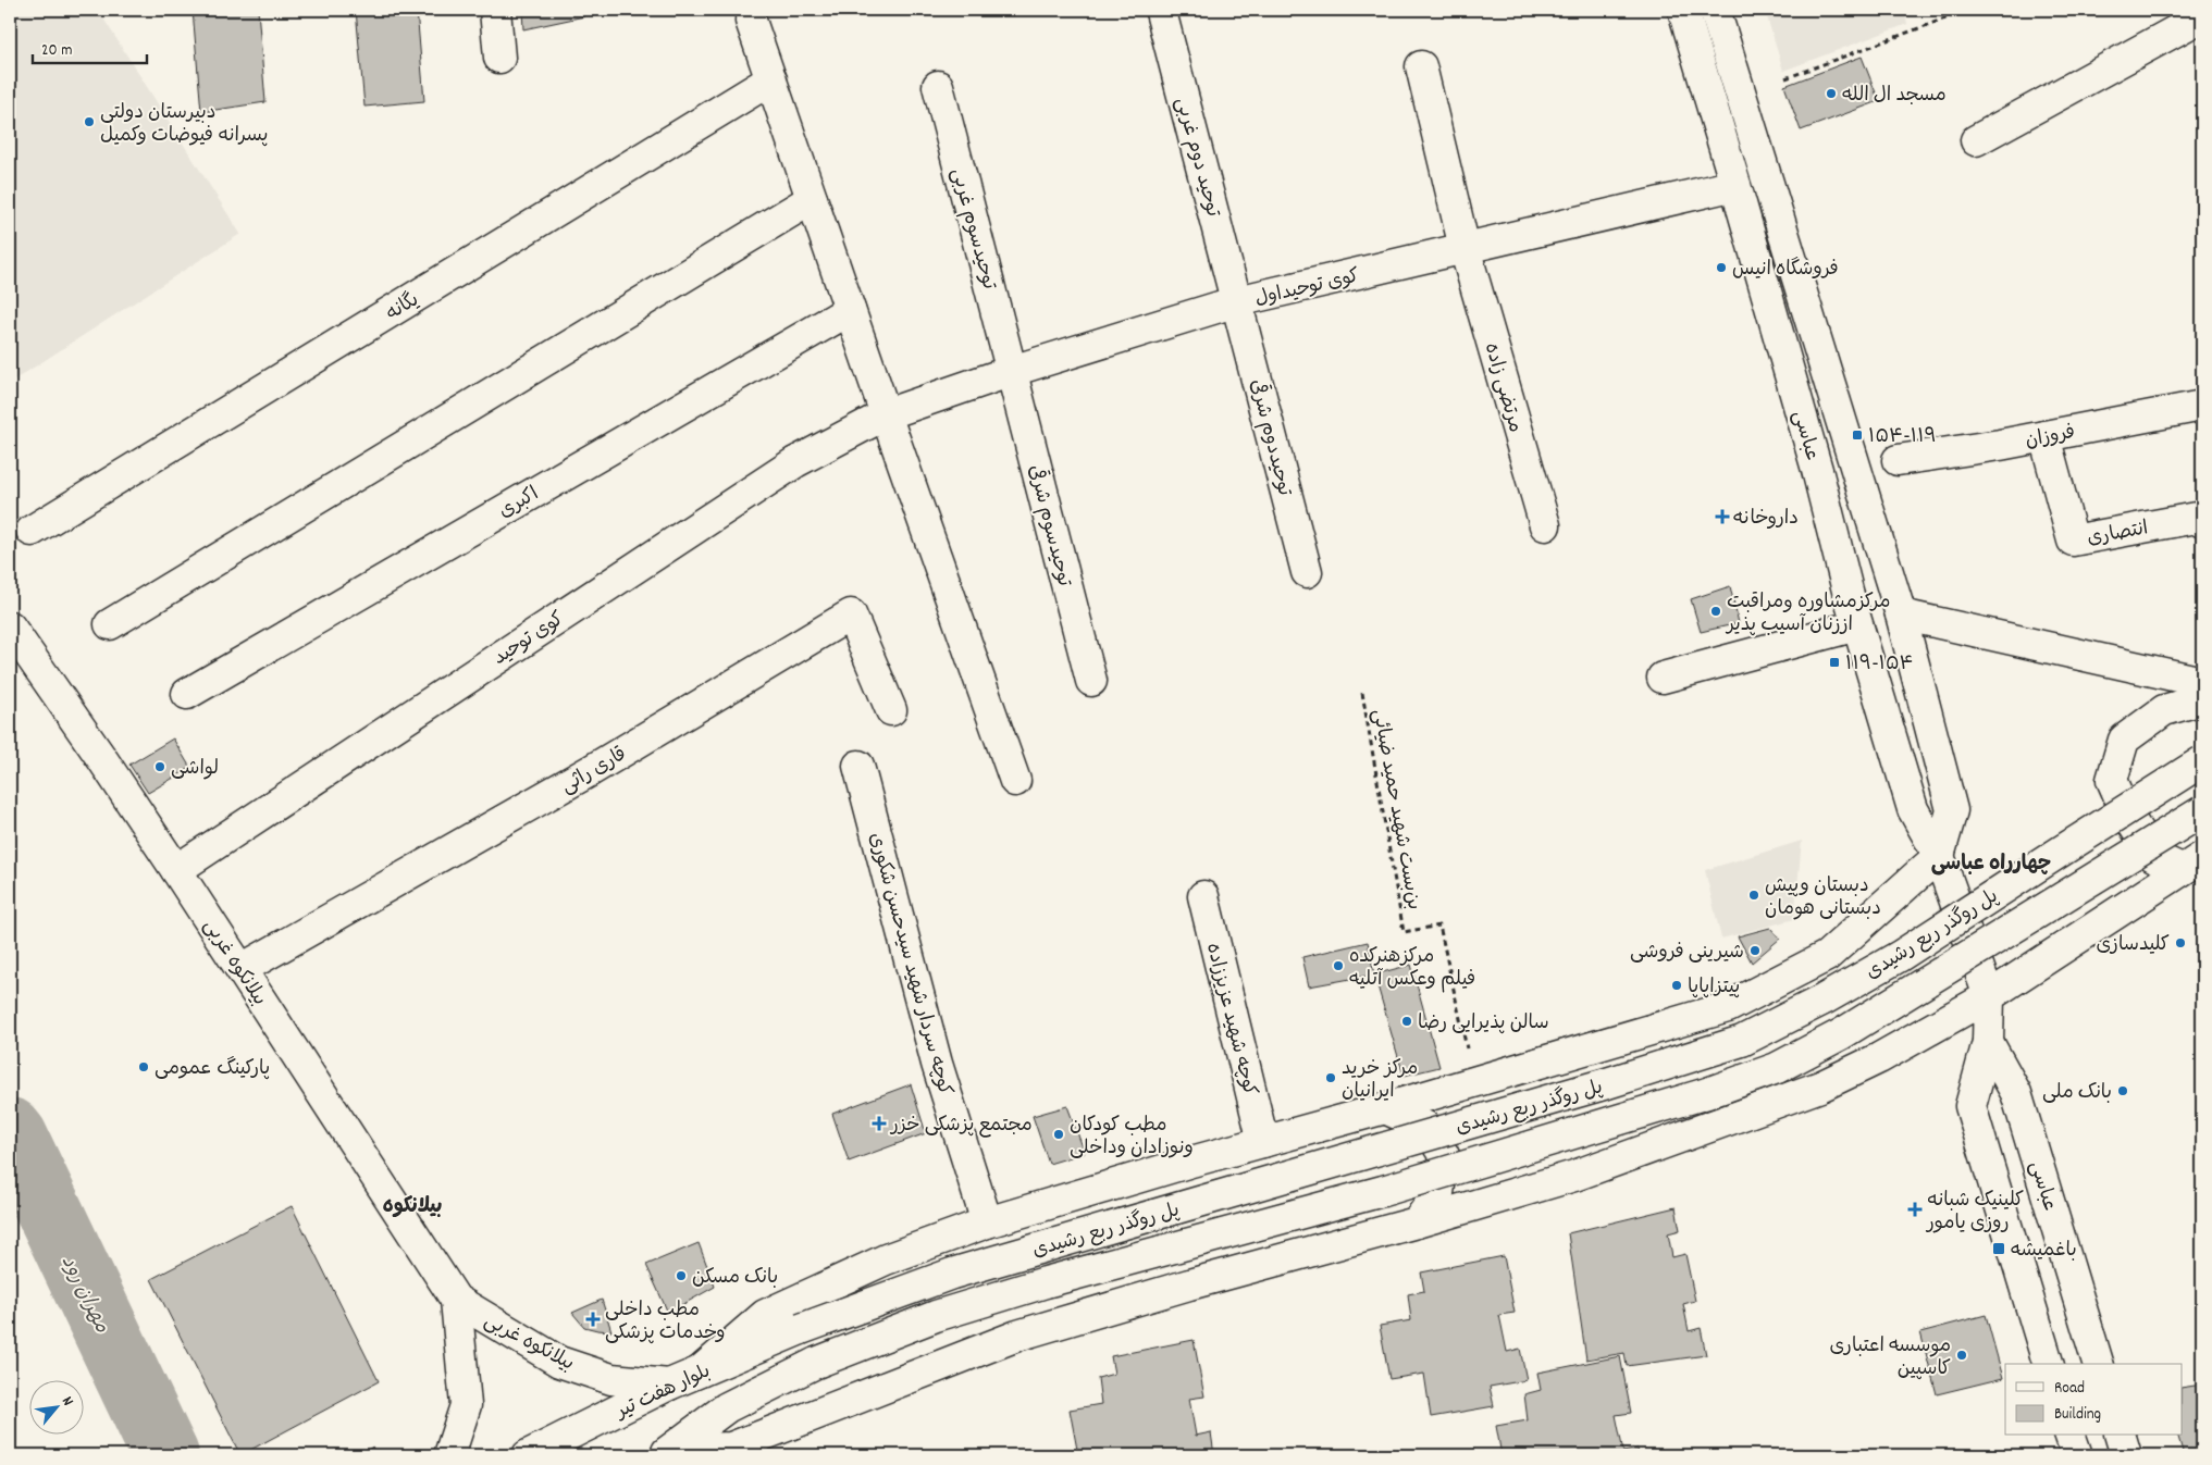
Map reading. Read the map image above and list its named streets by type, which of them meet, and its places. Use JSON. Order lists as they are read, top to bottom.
{
  "streets": {
    "main road": [
      "توحید دوم غربی",
      "توحیدسوم غربی",
      "کوی توحیداول",
      "یگانه",
      "مرتضی زاده",
      "عباسى",
      "فروزان",
      "توحیددوم شرقی",
      "اکبری",
      "توحیدسوم شرقی",
      "انتصاری",
      "کوی توحید",
      "قاری راثی",
      "پل روگذر ربع رشیدی",
      "بیلانکوه غربی",
      "کوچه سردار شهید سیدحسن شکوری",
      "کوچه شهید عزیززاده",
      "بلوار هفت تیر"
    ],
    "path": ["بن‌بست شهید حمید ضیائی"]
  },
  "crossings": [
    ["توحید دوم غربی", "کوی توحیداول"],
    ["توحید دوم غربی", "توحیددوم شرقی"],
    ["توحیدسوم غربی", "کوی توحیداول"],
    ["توحیدسوم غربی", "توحیدسوم شرقی"],
    ["کوی توحیداول", "مرتضی زاده"],
    ["کوی توحیداول", "عباسى"],
    ["کوی توحیداول", "توحیددوم شرقی"],
    ["کوی توحیداول", "توحیدسوم شرقی"],
    ["کوی توحیداول", "کوی توحید"],
    ["فروزان", "انتصاری"],
    ["کوی توحید", "بیلانکوه غربی"],
    ["قاری راثی", "بیلانکوه غربی"],
    ["پل روگذر ربع رشیدی", "بلوار هفت تیر"],
    ["بیلانکوه غربی", "بلوار هفت تیر"]
  ],
  "districts": ["چهارراه عباسی", "بیلانکوه"],
  "water": ["مهران رود"],
  "places": {
    "other": [
      "مسجد ال الله",
      "دبیرستان دولتی پسرانه فیوضات وکمیل",
      "فروشگاه انیس",
      "مرکزمشاوره ومراقبت اززنان آسیب پذیر",
      "لواشی",
      "دبستان وپیش دبستانی هومان",
      "کلیدسازی",
      "شیرینی فروشی",
      "مرکزهنرکده فیلم وعکس آتلیه",
      "پیتزاپاپا",
      "سالن پذیرایی رضا",
      "پارکینگ عمومی",
      "مرکز خرید ایرانیان",
      "بانک ملی",
      "مطب کودکان ونوزادان وداخلی",
      "بانک مسکن",
      "موسسه اعتباری کاسپین"
    ],
    "transit": ["۱۵۴-۱۱۹", "۱۱۹-۱۵۴", "باغمیشه"],
    "health": [
      "داروخانه",
      "مجتمع پزشکی خزر",
      "کلینیک شبانه روزی یامور",
      "مطب داخلی وخدمات پزشکی"
    ]
  },
  "legend": ["Road", "Building"],
  "scale_bar": "20 m",
  "north": "top right"
}
